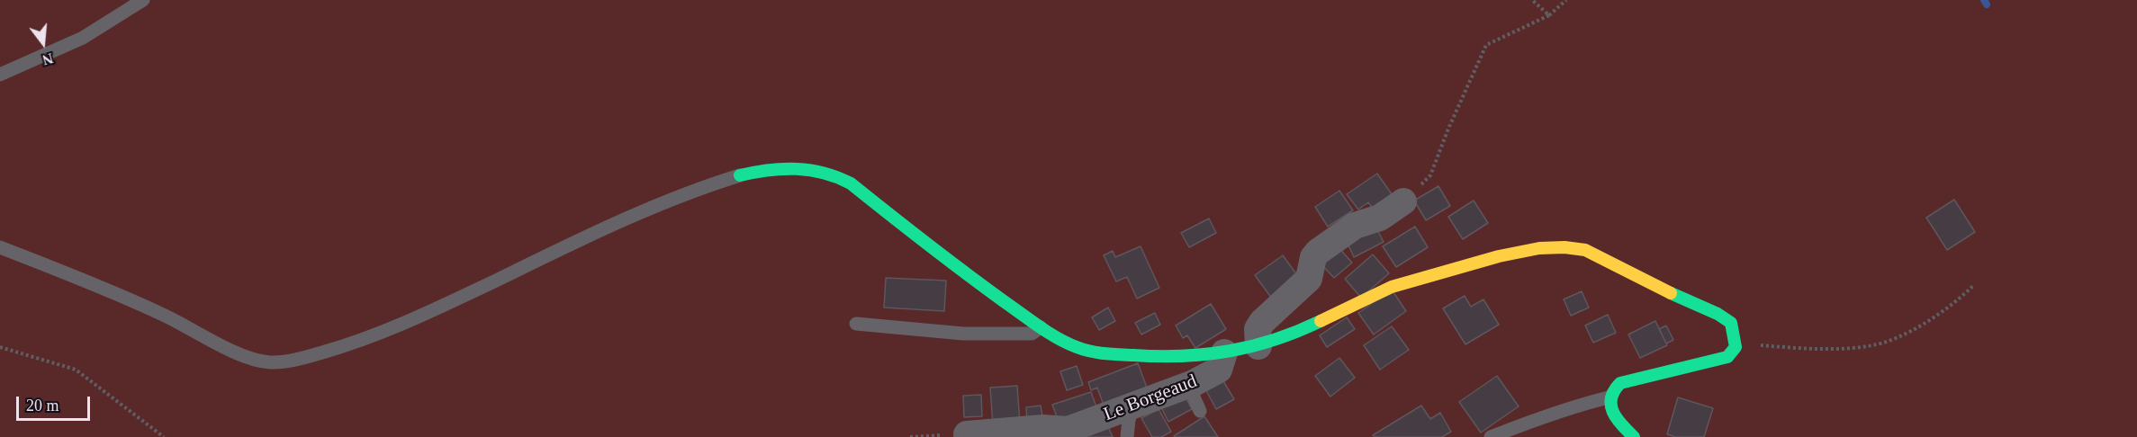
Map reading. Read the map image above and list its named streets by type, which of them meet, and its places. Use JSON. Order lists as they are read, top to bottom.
{
  "streets": {
    "street": ["Le Borgeaud"]
  },
  "scale_bar": "20 m",
  "north": "bottom"
}
